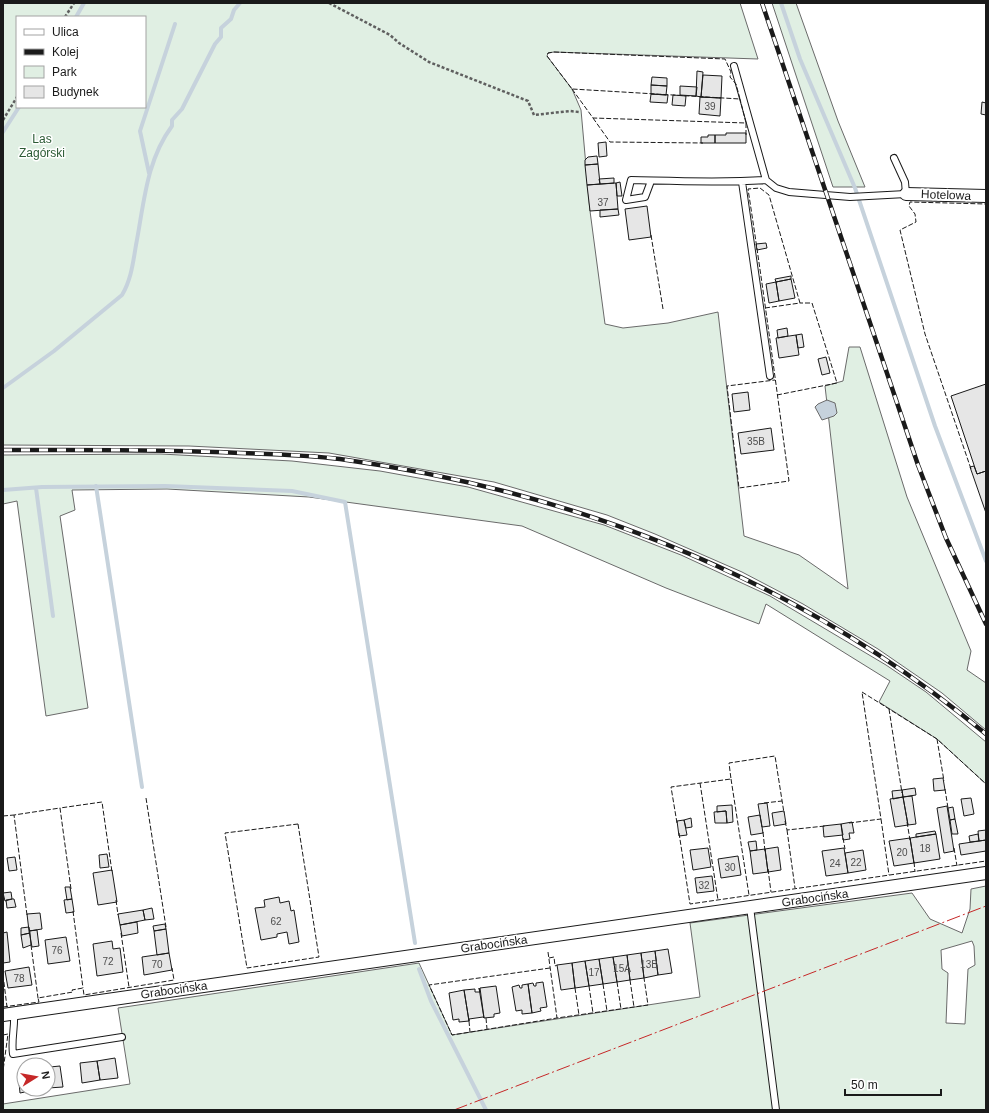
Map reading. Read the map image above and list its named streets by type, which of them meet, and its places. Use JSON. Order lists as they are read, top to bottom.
{
  "streets": {
    "street": ["Hotelowa", "Grabocińska"]
  },
  "parks": ["Las Zagórski"],
  "house_numbers": [
    "39",
    "37",
    "35B",
    "18",
    "20",
    "22",
    "24",
    "30",
    "32",
    "62",
    "76",
    "72",
    "70",
    "13B",
    "15A",
    "17",
    "78"
  ],
  "legend": [
    "Ulica",
    "Kolej",
    "Park",
    "Budynek"
  ],
  "scale_bar": "50 m",
  "north": "right"
}
